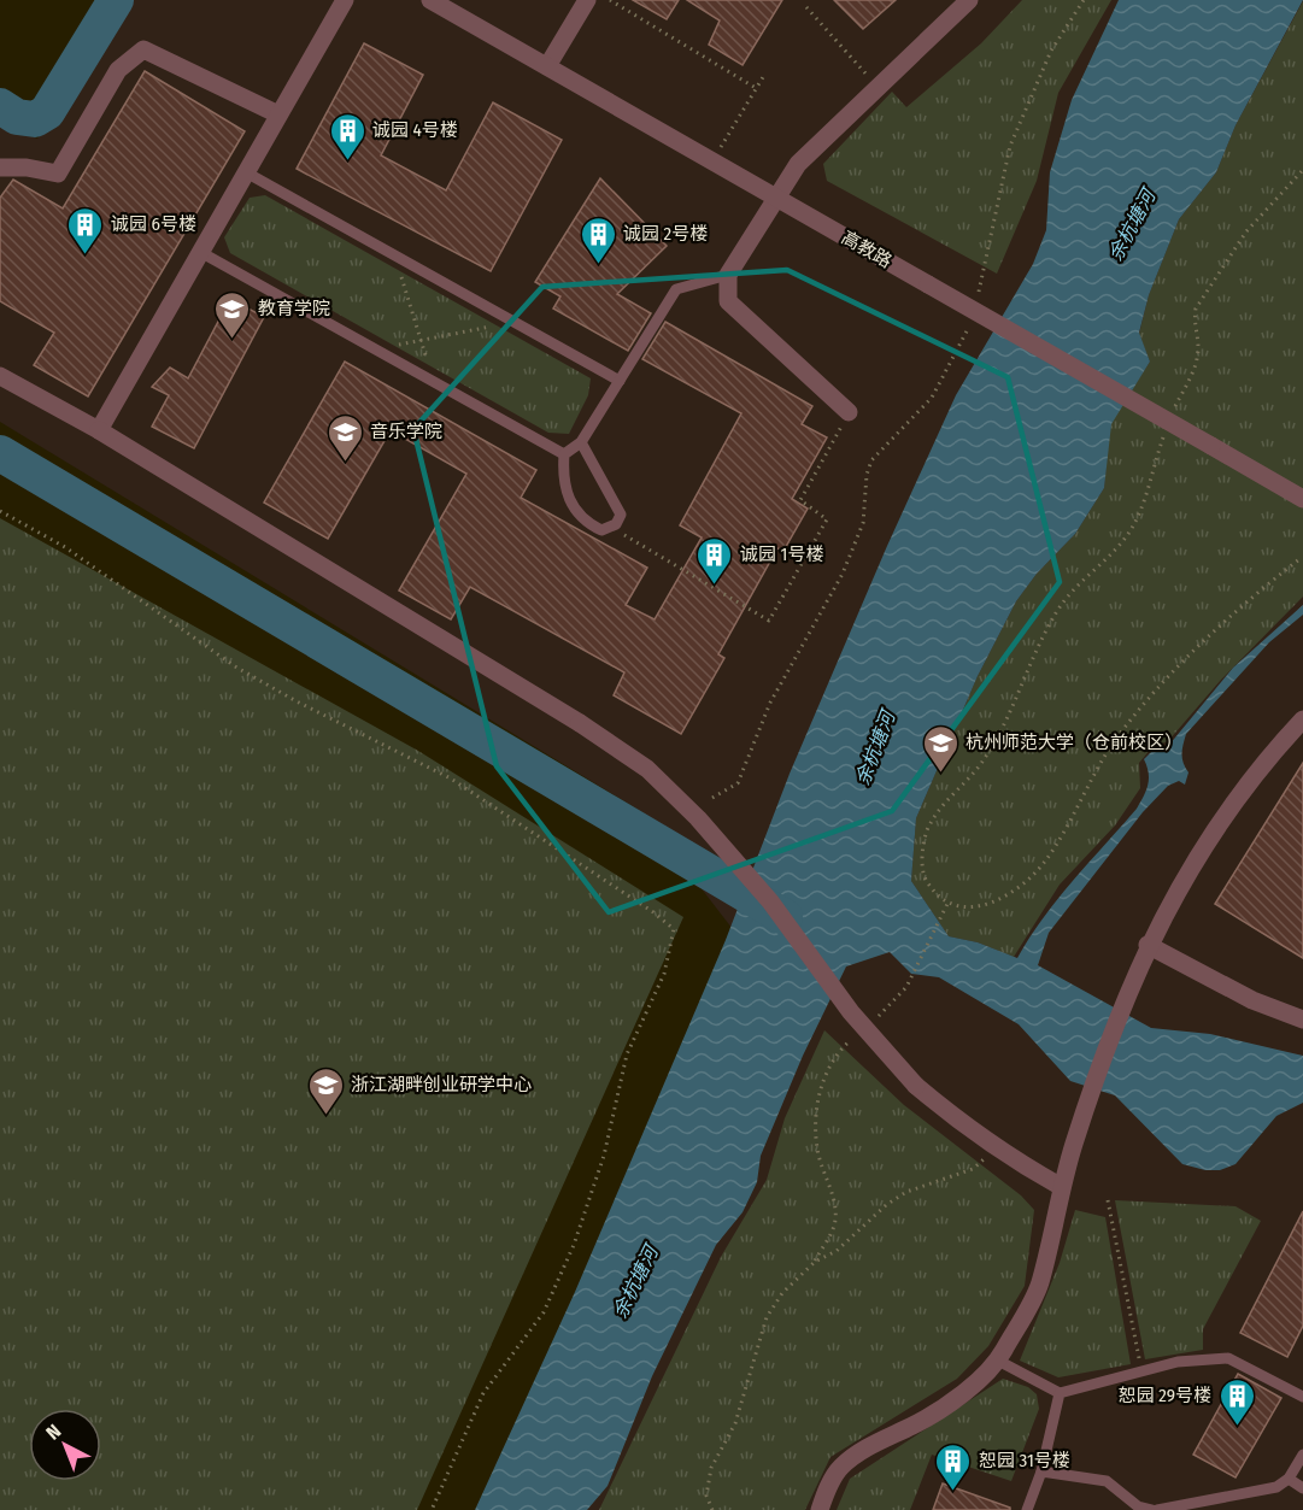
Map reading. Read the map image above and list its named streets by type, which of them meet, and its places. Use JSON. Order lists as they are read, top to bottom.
{
  "streets": {
    "street": ["高教路"]
  },
  "water": ["余杭塘河"],
  "places": {
    "building": [
      "诚园 4号楼",
      "诚园 6号楼",
      "诚园 2号楼",
      "诚园 1号楼",
      "恕园 29号楼",
      "恕园 31号楼"
    ],
    "school or university": [
      "教育学院",
      "音乐学院",
      "杭州师范大学（仓前校区）",
      "浙江湖畔创业研学中心"
    ]
  },
  "north": "top left"
}
